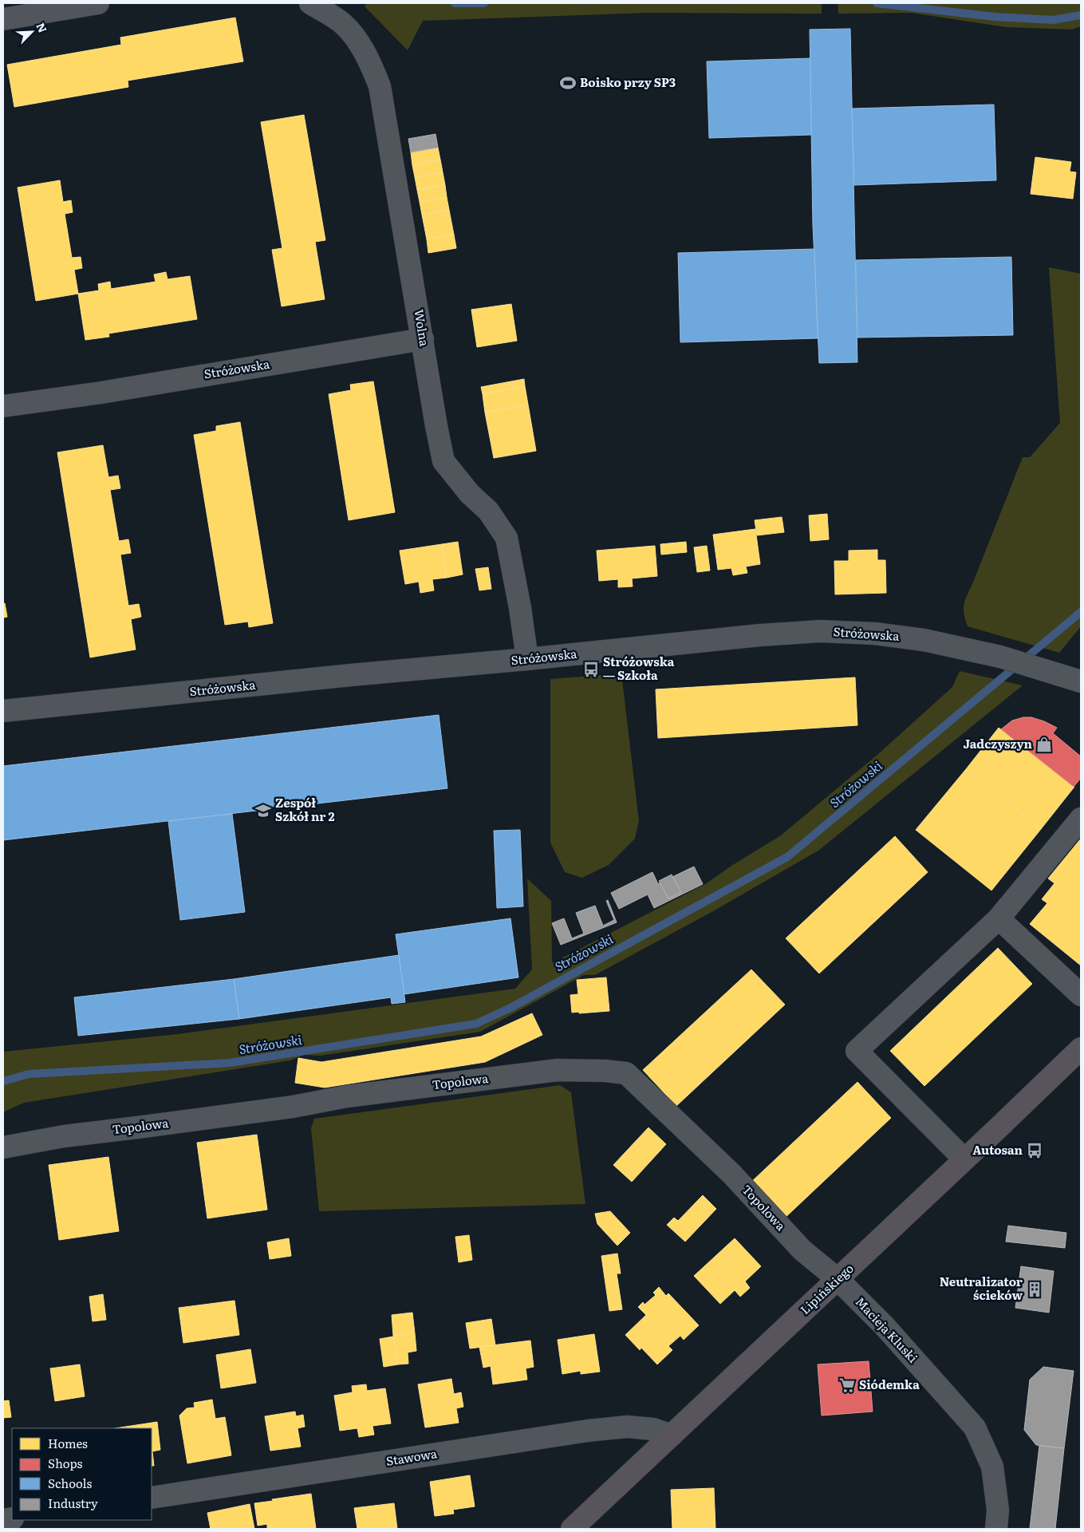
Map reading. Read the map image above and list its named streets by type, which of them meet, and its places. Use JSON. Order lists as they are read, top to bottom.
{
  "streets": {
    "main road": ["Lipińskiego"],
    "street": [
      "Wolna",
      "Stróżowska",
      "Topolowa",
      "Macieja Kluski",
      "Stawowa"
    ]
  },
  "crossings": [
    ["Wolna", "Stróżowska"],
    ["Topolowa", "Lipińskiego"],
    ["Topolowa", "Macieja Kluski"],
    ["Lipińskiego", "Macieja Kluski"],
    ["Lipińskiego", "Stawowa"]
  ],
  "water": ["Stróżowski"],
  "places": {
    "sports": ["Boisko przy SP3"],
    "bus stop": ["Stróżowska — Szkoła", "Autosan"],
    "shop": ["Jadczyszyn"],
    "school or university": ["Zespół Szkół nr 2"],
    "building": ["Neutralizator ścieków"],
    "supermarket": ["Siódemka"]
  },
  "legend": [
    "Homes",
    "Shops",
    "Schools",
    "Industry"
  ],
  "north": "top right"
}
